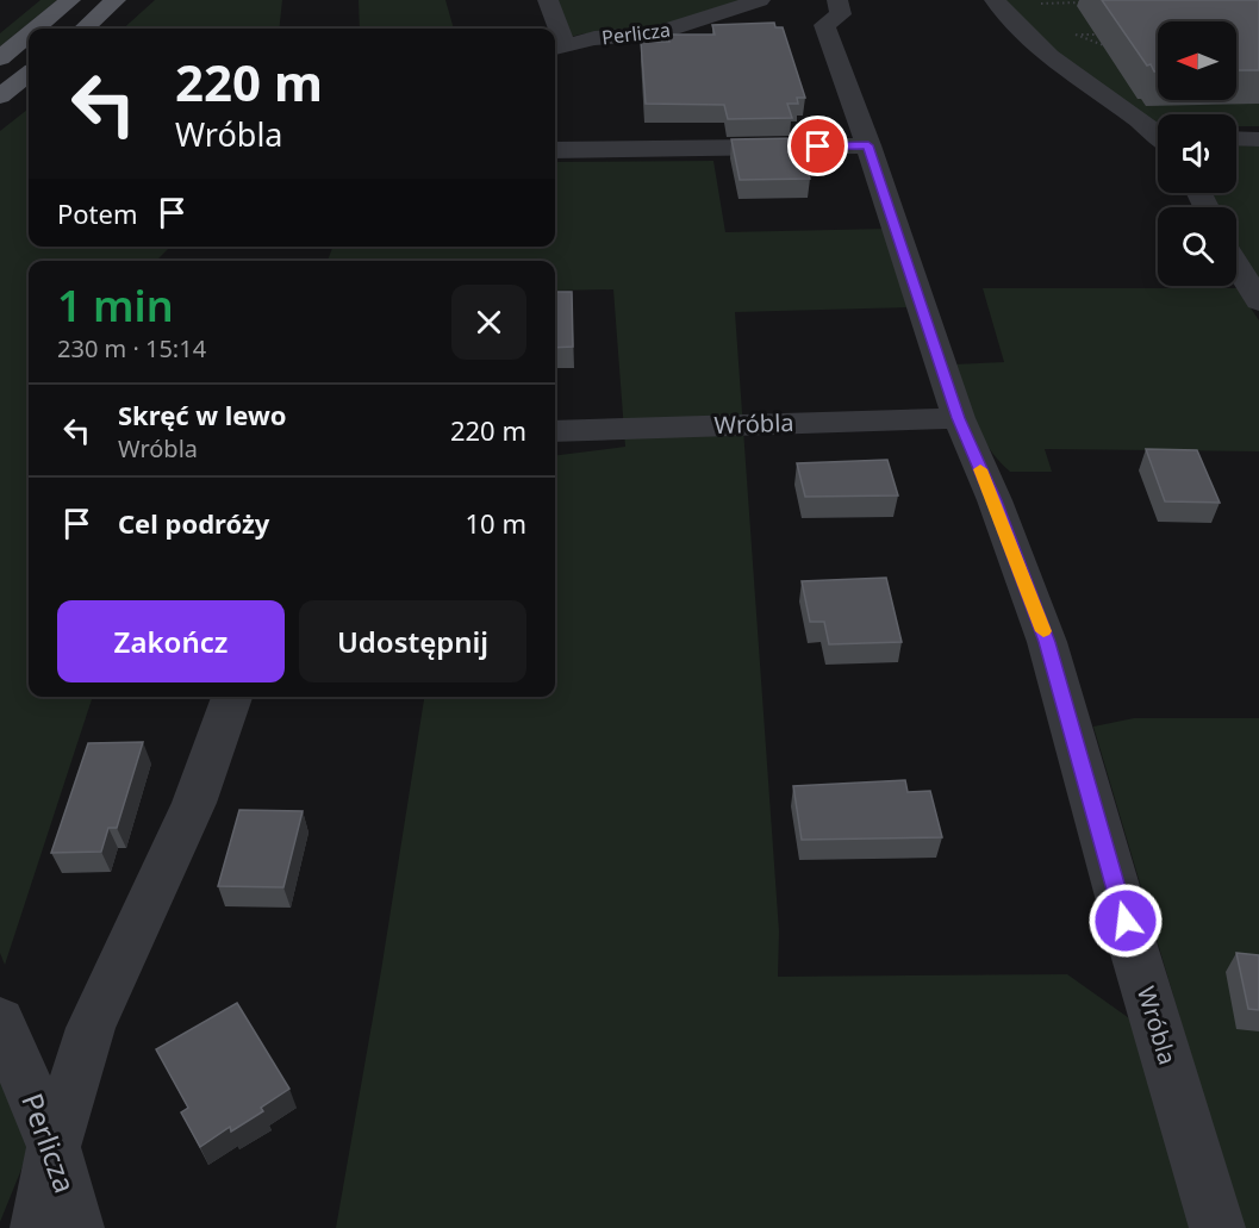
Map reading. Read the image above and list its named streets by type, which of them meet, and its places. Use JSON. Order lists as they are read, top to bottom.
{
  "streets": {
    "street": ["Perlicza", "Wróbla"]
  },
  "north": "left",
  "page": {
    "turn": ["220 m", "Wróbla"],
    "then": "Potem",
    "heading": ["1 min", "230 m · 15:14"],
    "list": [
      {
        "name": "Skręć w lewo",
        "note": "Wróbla",
        "value": "220 m"
      },
      {
        "name": "Cel podróży",
        "value": "10 m"
      }
    ],
    "buttons": ["Zakończ", "Udostępnij"]
  }
}
